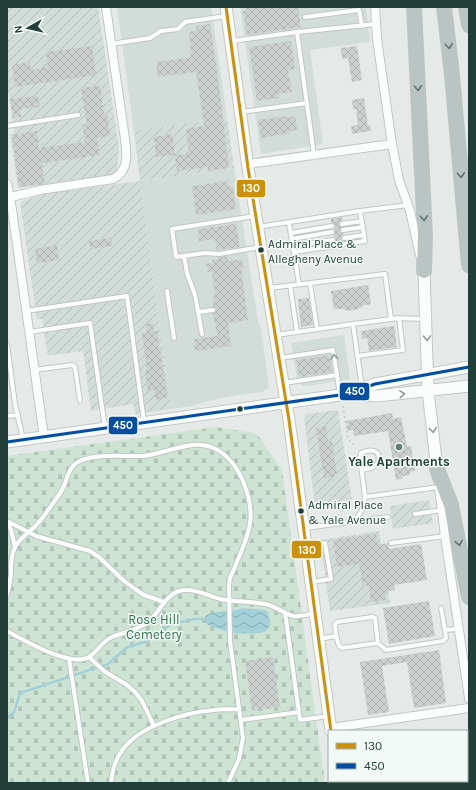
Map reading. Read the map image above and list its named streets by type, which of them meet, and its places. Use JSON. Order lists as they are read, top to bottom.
{
  "parks": ["Rose Hill Cemetery"],
  "places": ["Admiral Place & Allegheny Avenue", "Yale Apartments", "Admiral Place & Yale Avenue"],
  "lines": ["transit line 130", "transit line 450"],
  "legend": ["130", "450"],
  "north": "left"
}
